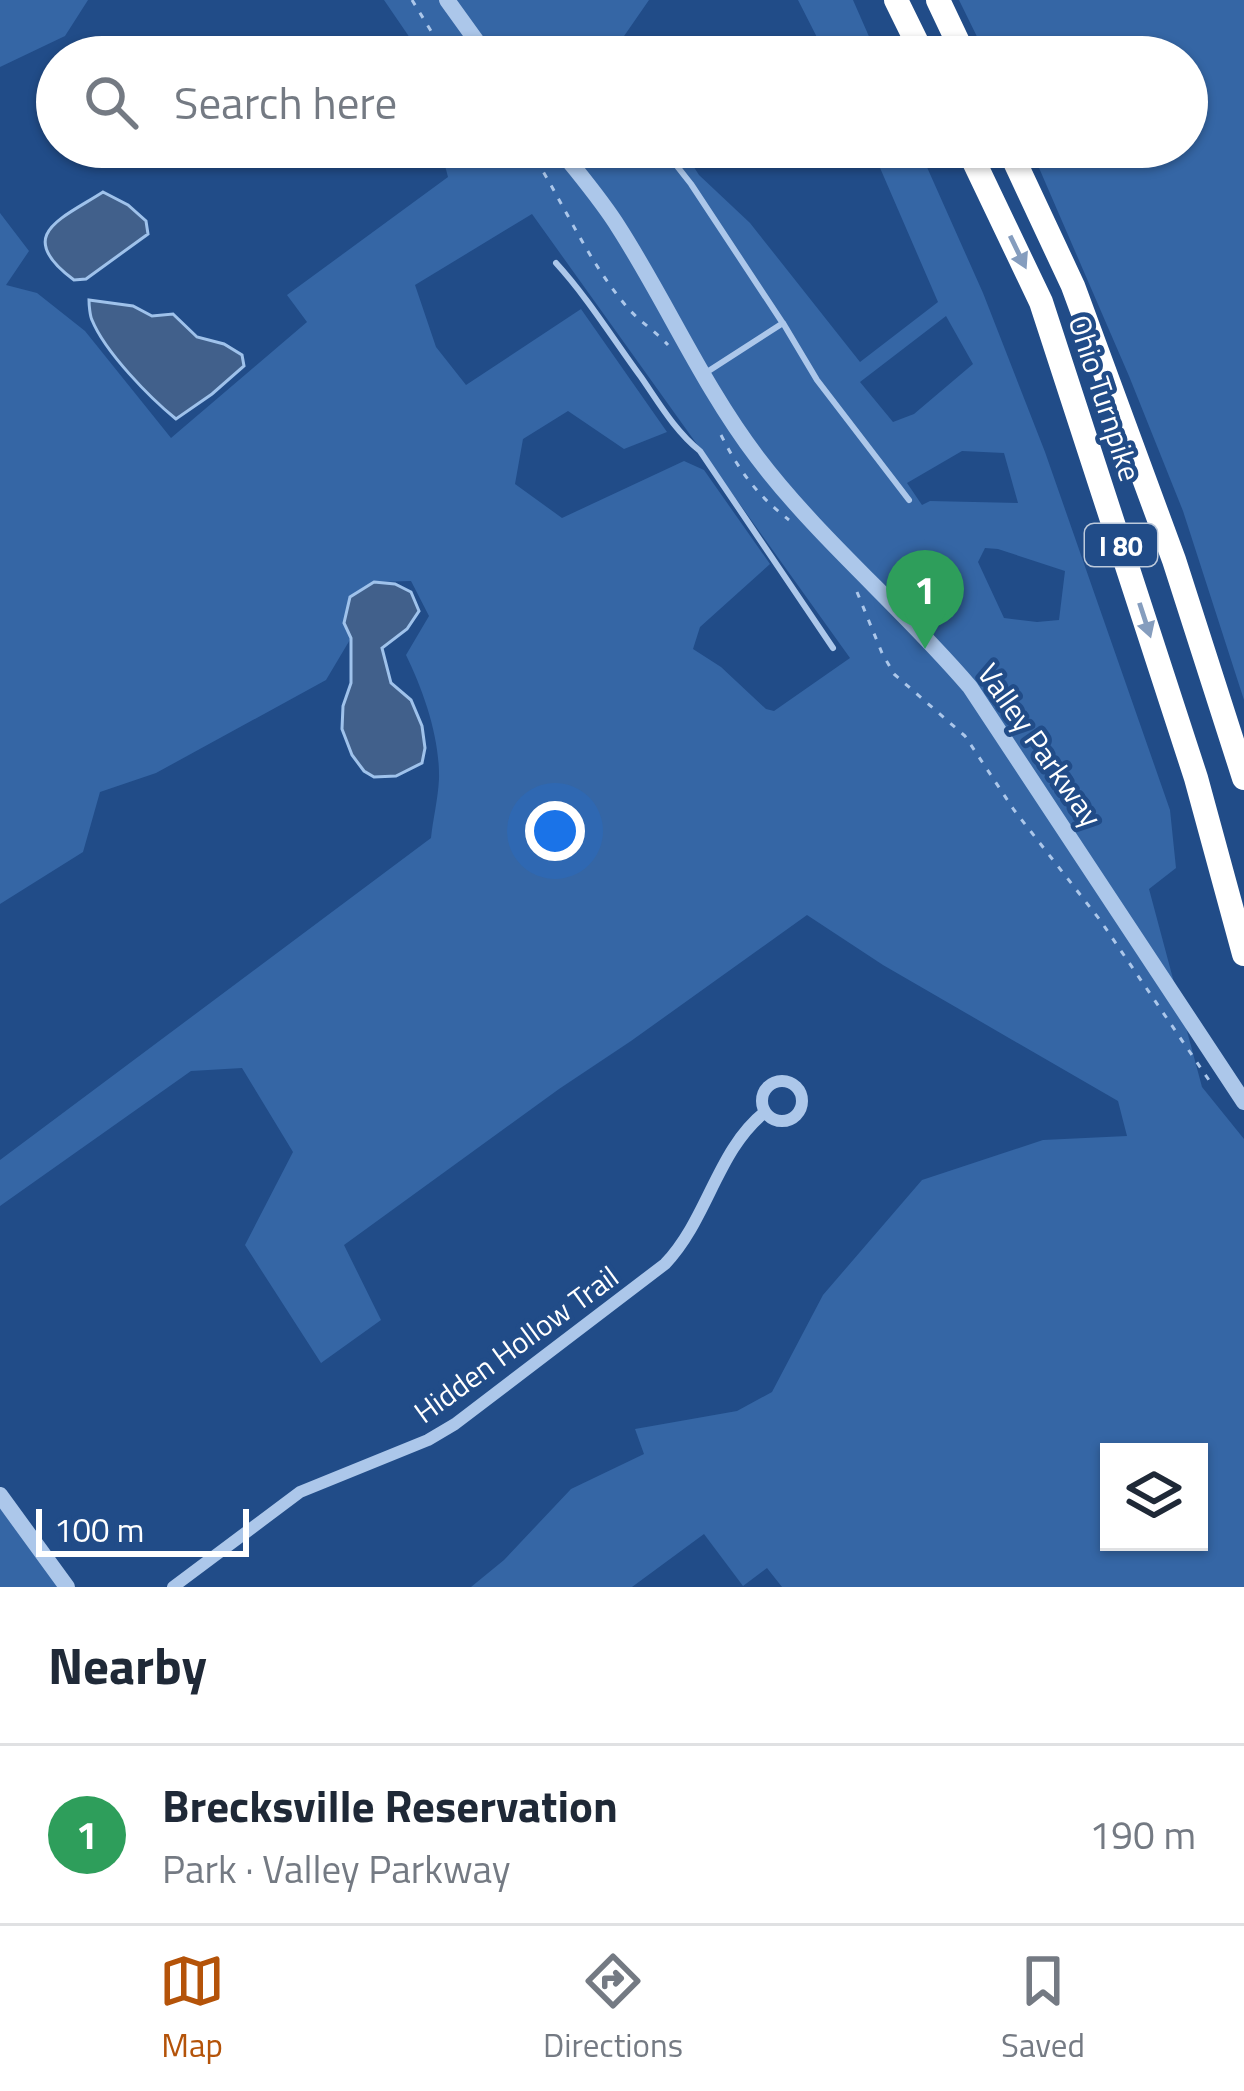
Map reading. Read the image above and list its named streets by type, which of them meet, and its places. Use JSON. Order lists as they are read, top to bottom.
{
  "streets": {
    "highway": ["Ohio Turnpike", "I 80"],
    "street": ["Valley Parkway", "Hidden Hollow Trail"]
  },
  "scale_bar": "100 m",
  "page": {
    "search": "Search here",
    "pins": "1",
    "scale": "100 m",
    "heading": "Nearby",
    "list": [
      {
        "mark": "1",
        "name": "Brecksville Reservation",
        "note": "Park · Valley Parkway",
        "value": "190 m"
      }
    ],
    "nav": ["Map", "Directions", "Saved"]
  }
}
